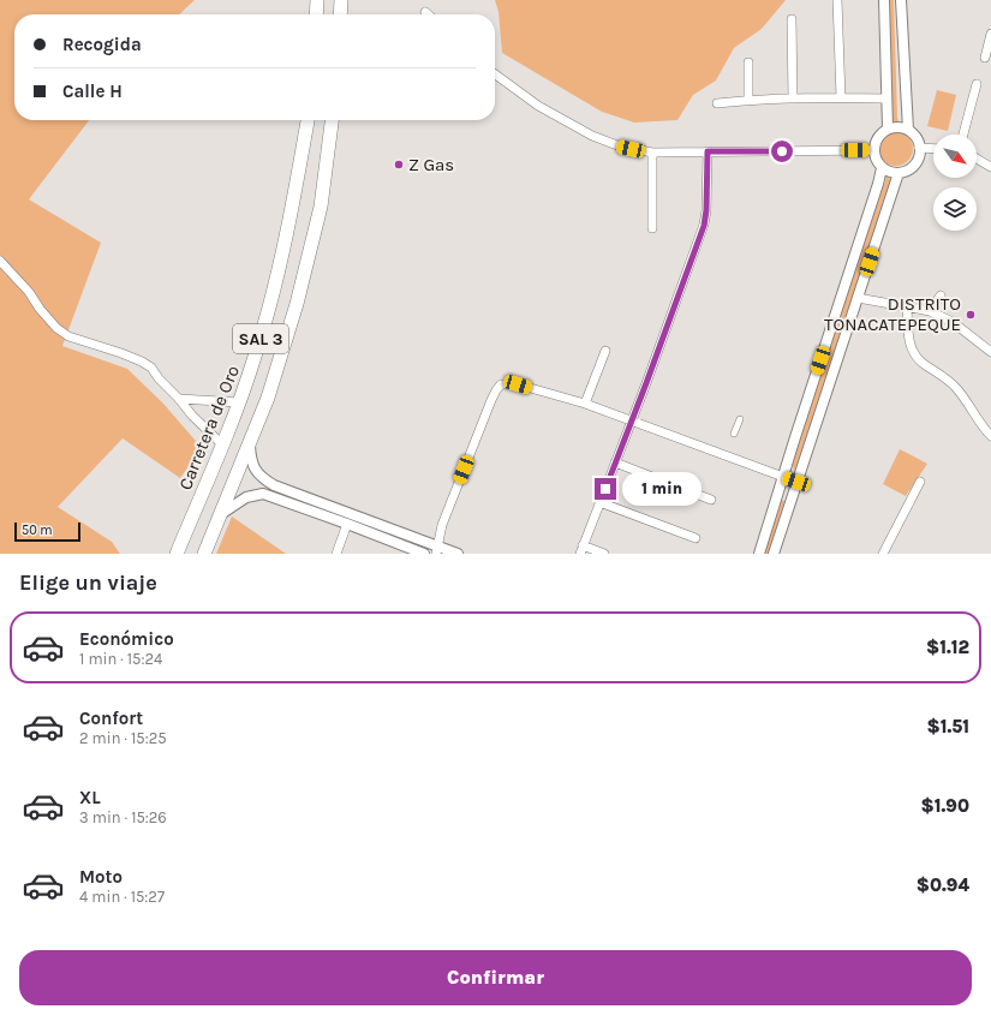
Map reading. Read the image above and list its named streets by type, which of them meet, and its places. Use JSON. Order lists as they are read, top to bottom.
{
  "streets": {
    "highway": ["SAL 3", "Carretera de Oro"]
  },
  "places": ["Z Gas", "DISTRITO TONACATEPEQUE"],
  "scale_bar": "50 m",
  "north": "bottom right",
  "page": {
    "banner": ["Recogida", "Calle H"],
    "bubble": "1 min",
    "scale": "50 m",
    "heading": "Elige un viaje",
    "list": [
      {
        "name": "Económico",
        "note": "1 min · 15:24",
        "value": "$1.12"
      },
      {
        "name": "Confort",
        "note": "2 min · 15:25",
        "value": "$1.51"
      },
      {
        "name": "XL",
        "note": "3 min · 15:26",
        "value": "$1.90"
      },
      {
        "name": "Moto",
        "note": "4 min · 15:27",
        "value": "$0.94"
      }
    ],
    "buttons": "Confirmar"
  }
}
